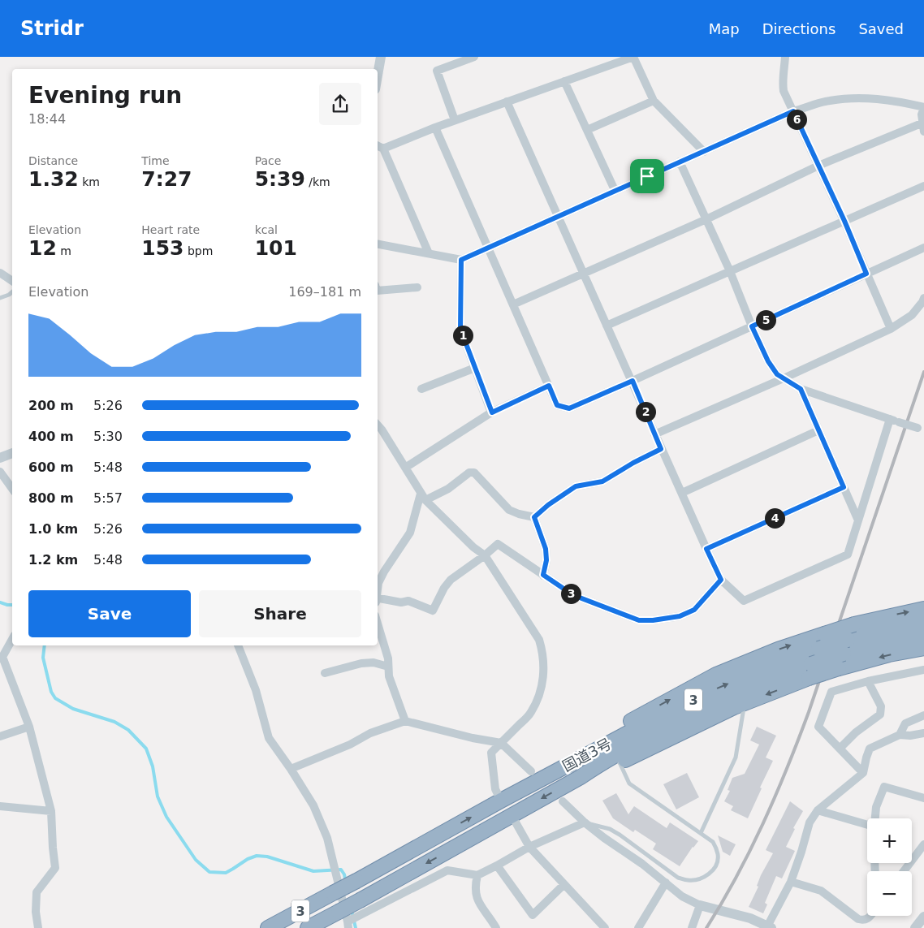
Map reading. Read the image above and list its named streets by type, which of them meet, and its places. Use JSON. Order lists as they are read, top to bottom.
{
  "streets": {
    "highway": ["3", "国道3号"]
  },
  "page": {
    "header": "Stridr",
    "nav": ["Map", "Directions", "Saved"],
    "heading": ["Evening run", "18:44"],
    "pins": [
      "6",
      "5",
      "1",
      "2",
      "4",
      "3"
    ],
    "stats": [
      ["Distance", "1.32 km"],
      ["Time", "7:27"],
      ["Pace", "5:39 /km"],
      ["Elevation", "12 m"],
      ["Heart rate", "153 bpm"],
      ["kcal", "101"]
    ],
    "chart": ["Elevation", "169–181 m"],
    "list": [
      {
        "name": "200 m",
        "note": "5:26"
      },
      {
        "name": "400 m",
        "note": "5:30"
      },
      {
        "name": "600 m",
        "note": "5:48"
      },
      {
        "name": "800 m",
        "note": "5:57"
      },
      {
        "name": "1.0 km",
        "note": "5:26"
      },
      {
        "name": "1.2 km",
        "note": "5:48"
      }
    ],
    "buttons": ["Save", "Share"],
    "map_buttons": ["+", "−"]
  }
}
